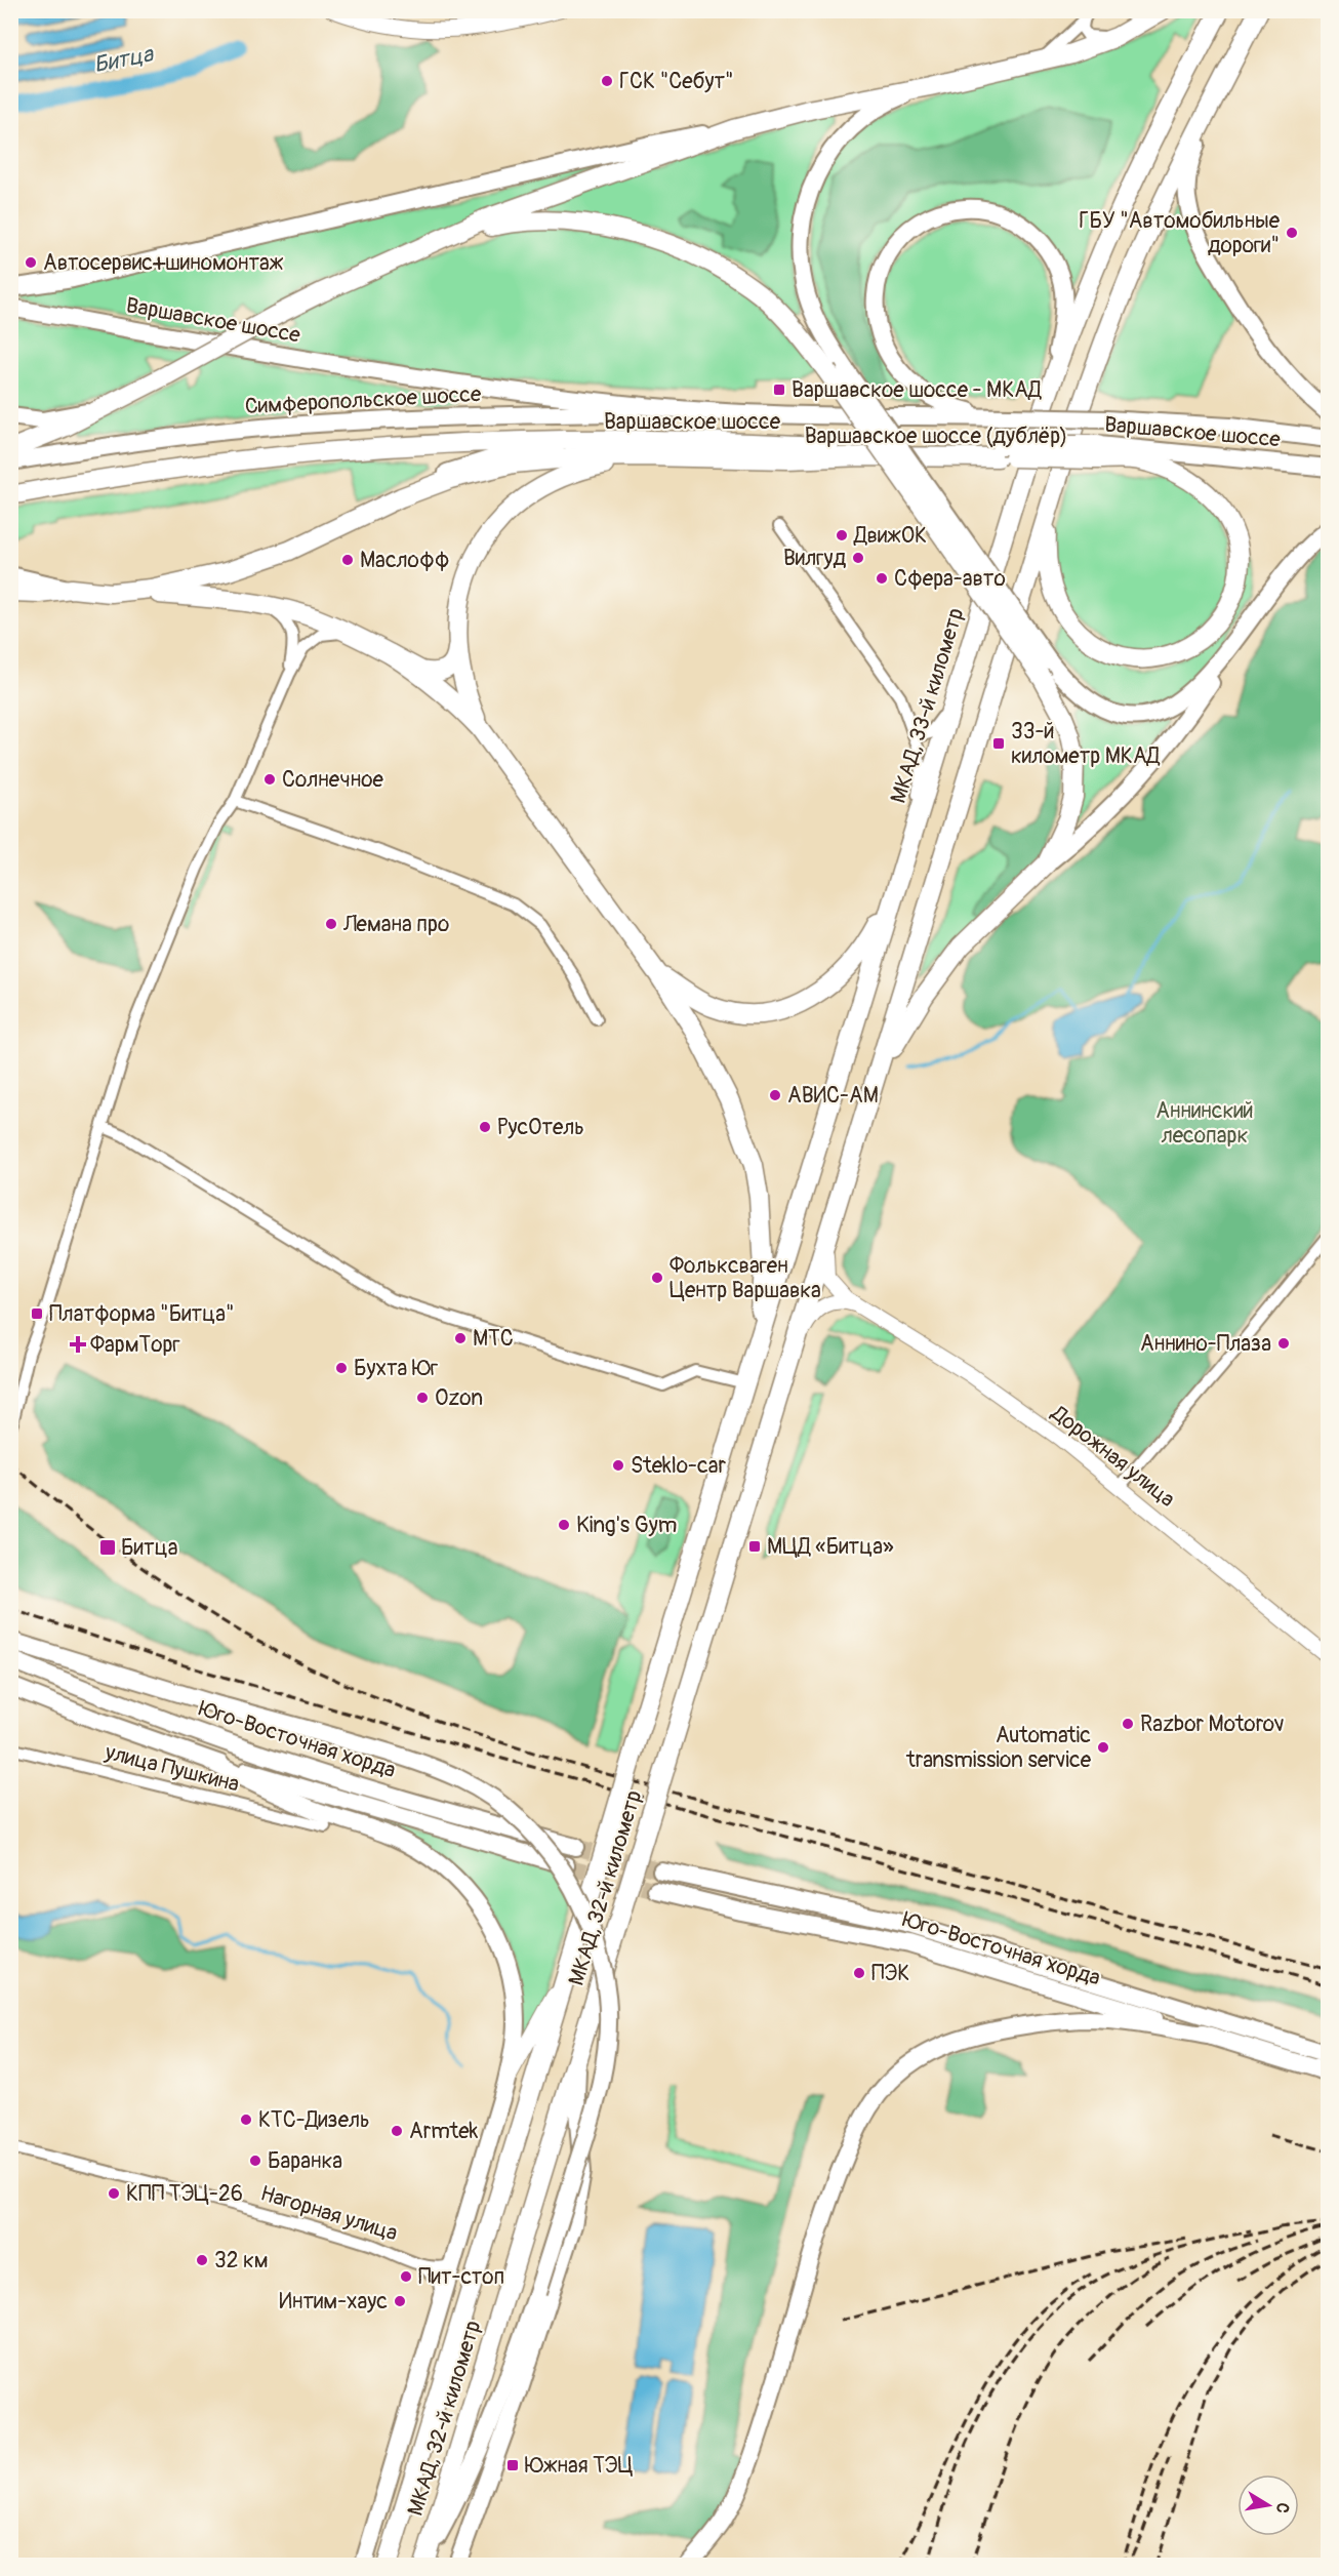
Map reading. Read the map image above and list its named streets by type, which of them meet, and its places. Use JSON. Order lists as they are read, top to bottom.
{
  "streets": {
    "highway": [
      "Варшавское шоссе",
      "Варшавское шоссе (дублёр)",
      "МКАД, 33-й километр",
      "МКАД, 32-й километр"
    ],
    "main road": ["Симферопольское шоссе", "Дорожная улица", "Юго-Восточная хорда"],
    "street": ["улица Пушкина", "Нагорная улица"]
  },
  "crossings": [
    ["Варшавское шоссе", "Симферопольское шоссе"],
    ["Варшавское шоссе", "Варшавское шоссе (дублёр)"],
    ["МКАД, 33-й километр", "МКАД, 32-й километр"]
  ],
  "water": ["Битца"],
  "parks": ["Аннинский лесопарк"],
  "places": {
    "other": [
      "ГСК \"Себут\"",
      "ГБУ \"Автомобильные дороги\"",
      "Автосервис+шиномонтаж",
      "ДвижОК",
      "Вилгуд",
      "Маслофф",
      "Сфера-авто",
      "Солнечное",
      "Лемана про",
      "АВИС-АМ",
      "РусОтель",
      "Фольксваген Центр Варшавка",
      "МТС",
      "Аннино-Плаза",
      "Бухта Юг",
      "Ozon",
      "Steklo-car",
      "King's Gym",
      "Razbor Motorov",
      "Automatic transmission service",
      "ПЭК",
      "КТС-Дизель",
      "Armtek",
      "Баранка",
      "КПП ТЭЦ-26",
      "32 км",
      "Пит-стоп",
      "Интим-хаус"
    ],
    "transit": [
      "Варшавское шоссе - МКАД",
      "33-й километр МКАД",
      "Платформа \"Битца\"",
      "МЦД «Битца»",
      "Битца",
      "Южная ТЭЦ"
    ],
    "health": ["ФармТорг"]
  },
  "north": "right"
}
